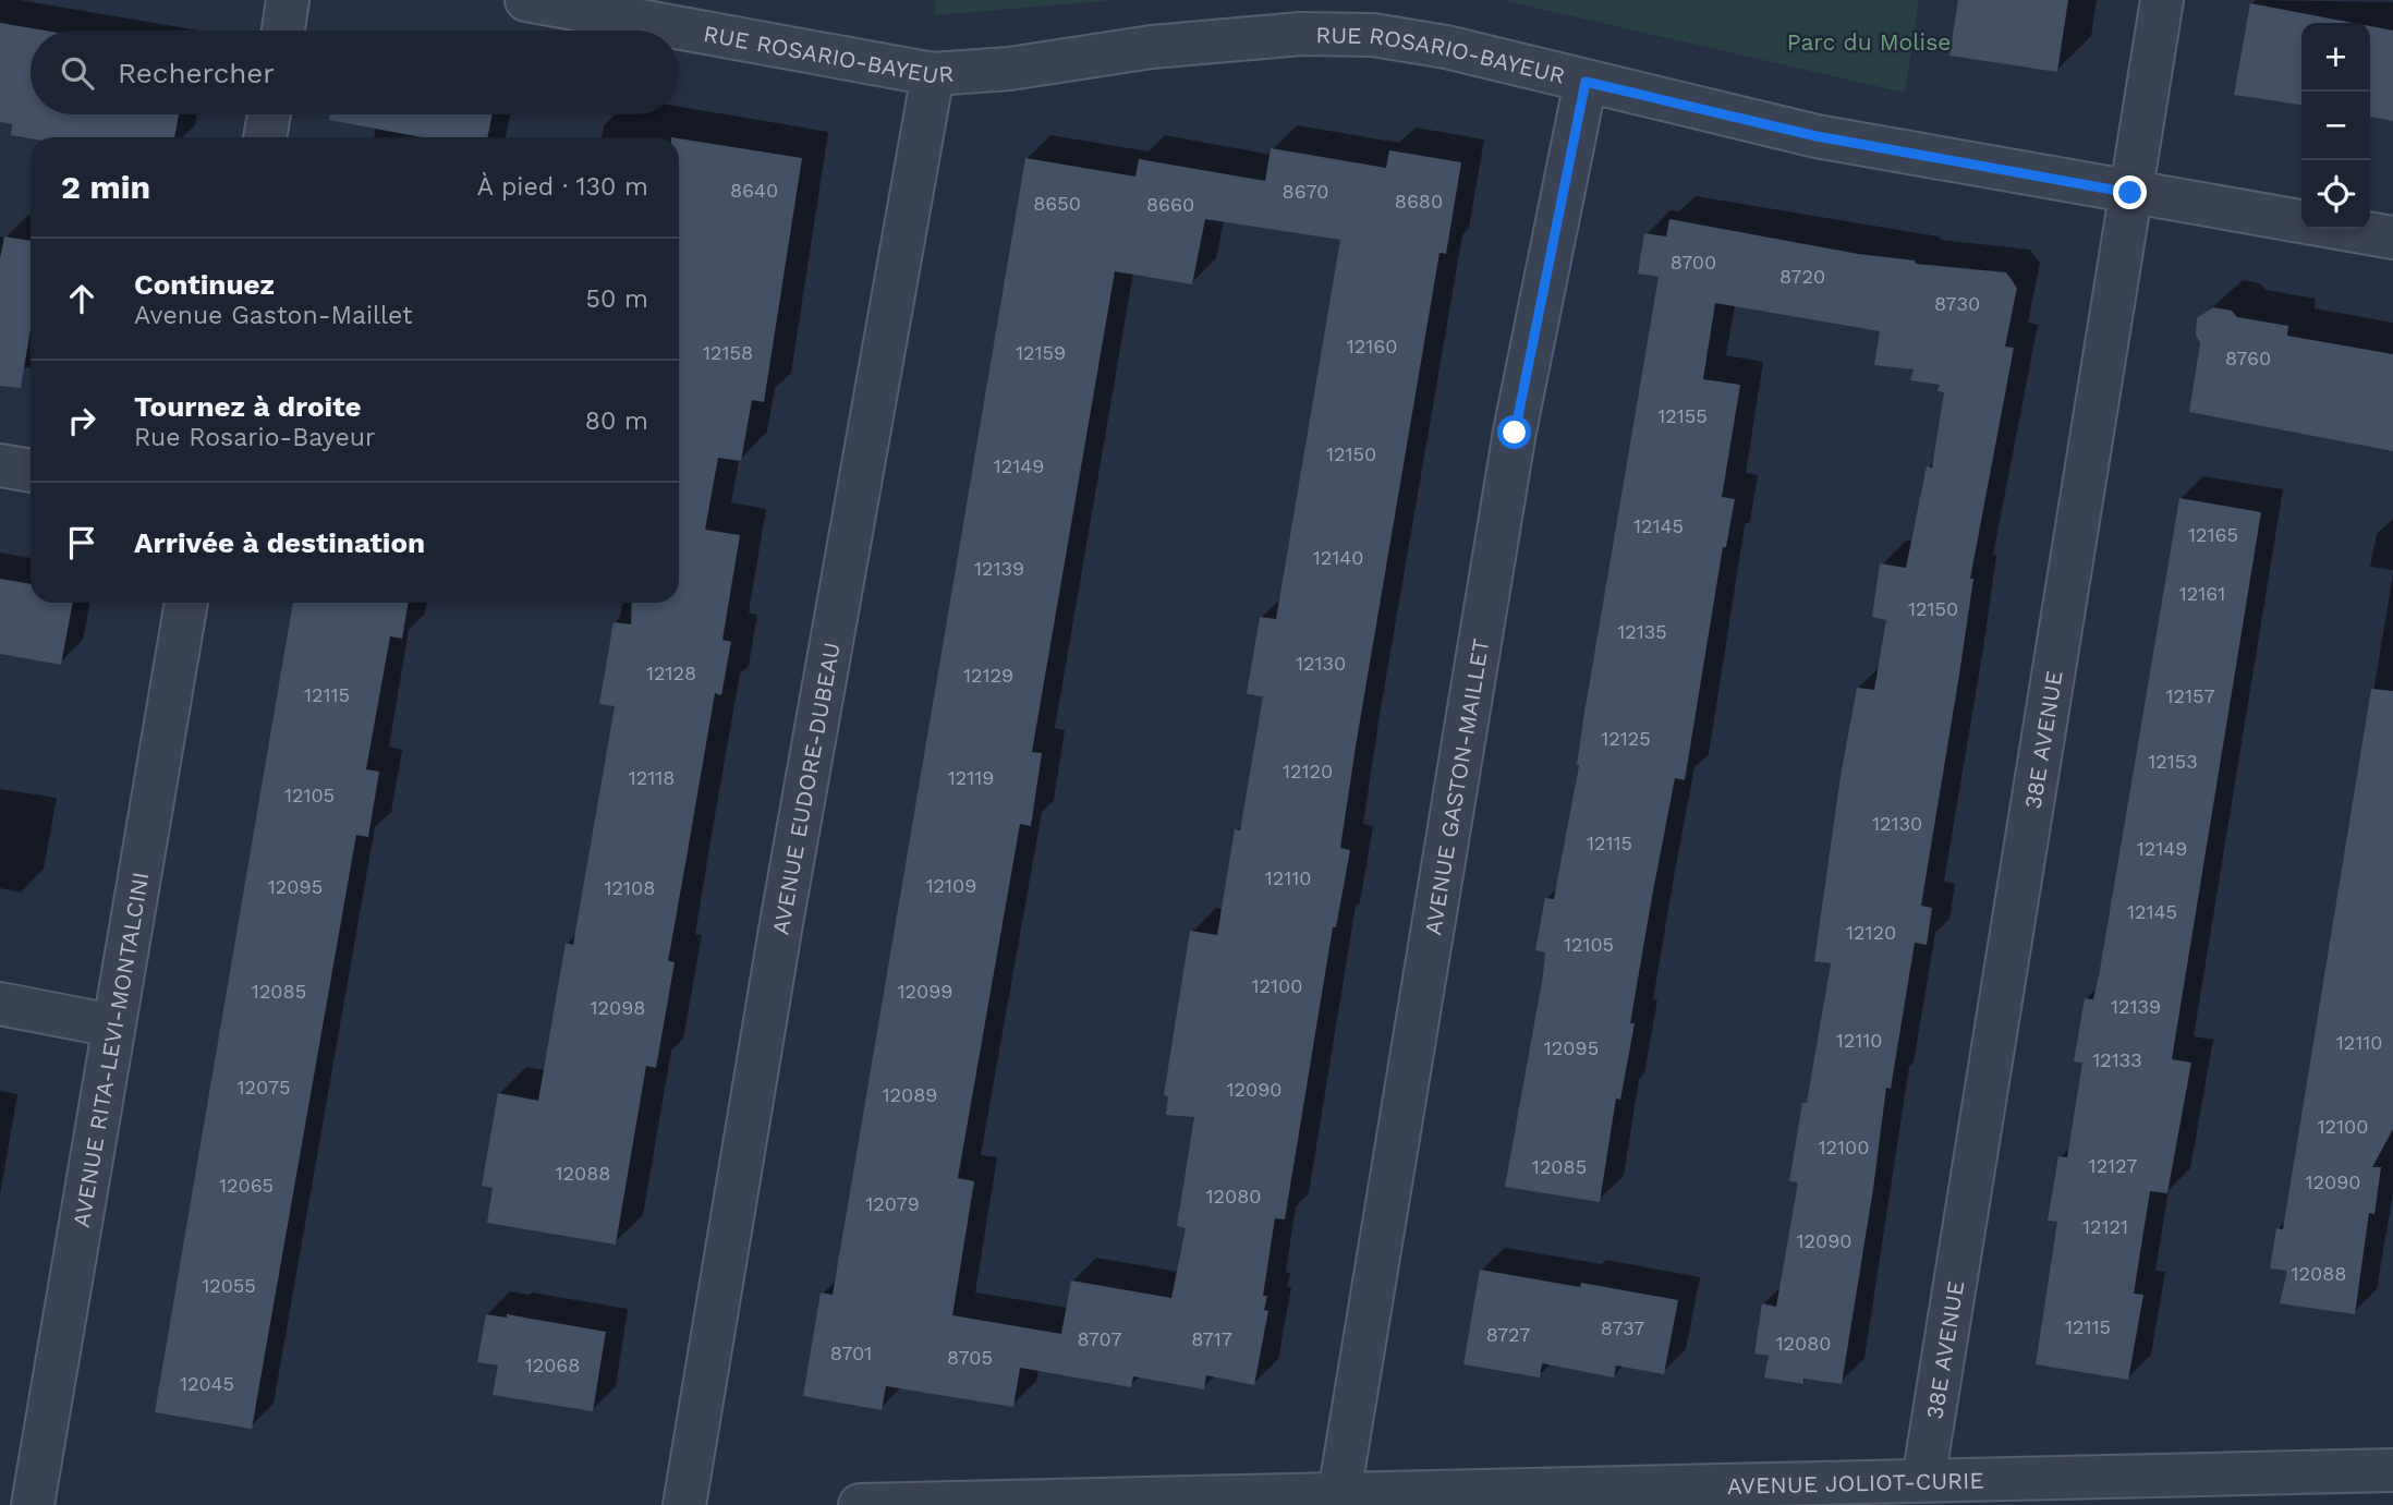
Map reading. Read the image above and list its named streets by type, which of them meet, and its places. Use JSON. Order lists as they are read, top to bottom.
{
  "streets": {
    "street": [
      "RUE ROSARIO-BAYEUR",
      "38E AVENUE",
      "AVENUE GASTON-MAILLET",
      "AVENUE EUDORE-DUBEAU",
      "AVENUE RITA-LEVI-MONTALCINI",
      "AVENUE JOLIOT-CURIE"
    ]
  },
  "crossings": [
    ["RUE ROSARIO-BAYEUR", "38E AVENUE"],
    ["RUE ROSARIO-BAYEUR", "AVENUE GASTON-MAILLET"],
    ["RUE ROSARIO-BAYEUR", "AVENUE EUDORE-DUBEAU"],
    ["38E AVENUE", "AVENUE JOLIOT-CURIE"],
    ["AVENUE GASTON-MAILLET", "AVENUE JOLIOT-CURIE"]
  ],
  "parks": ["Parc du Molise"],
  "house_numbers": [
    "8640",
    "8670",
    "8680",
    "8650",
    "8660",
    "8700",
    "8720",
    "8730",
    "12160",
    "12158",
    "12159",
    "8760",
    "12155",
    "12150",
    "12149",
    "12145",
    "12165",
    "12140",
    "12139",
    "12161",
    "12150",
    "12135",
    "12130",
    "12128",
    "12129",
    "12115",
    "12157",
    "12125",
    "12153",
    "12120",
    "12118",
    "12119",
    "12105",
    "12130",
    "12115",
    "12149",
    "12110",
    "12109",
    "12095",
    "12108",
    "12145",
    "12120",
    "12105",
    "12100",
    "12085",
    "12099",
    "12139",
    "12098",
    "12110",
    "12110",
    "12095",
    "12133",
    "12075",
    "12090",
    "12089",
    "12100",
    "12100",
    "12127",
    "12085",
    "12088",
    "12090",
    "12065",
    "12080",
    "12079",
    "12121",
    "12090",
    "12088",
    "12055",
    "12115",
    "8737",
    "8727",
    "8707",
    "8717",
    "12080",
    "8701",
    "8705",
    "12068",
    "12045"
  ],
  "page": {
    "map_buttons": ["+", "−"],
    "search": "Rechercher",
    "heading": ["2 min", "À pied · 130 m"],
    "list": [
      ["Continuez", "Avenue Gaston-Maillet", "50 m"],
      ["Tournez à droite", "Rue Rosario-Bayeur", "80 m"],
      "Arrivée à destination"
    ]
  }
}
